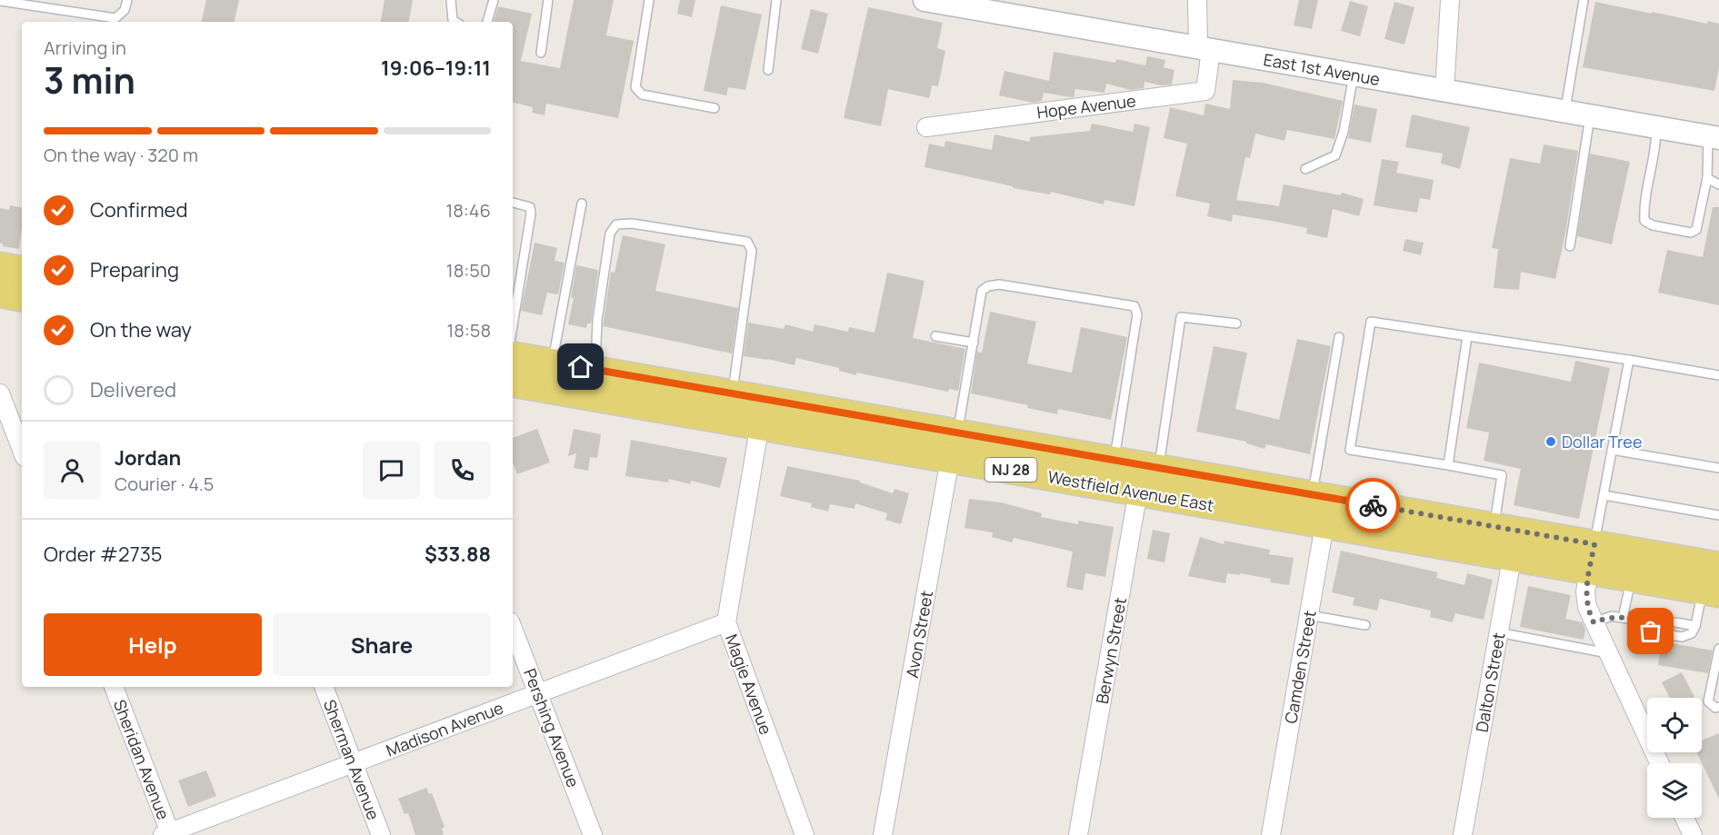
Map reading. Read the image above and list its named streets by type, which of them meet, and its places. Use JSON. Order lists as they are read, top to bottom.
{
  "streets": {
    "main road": ["NJ 28", "Westfield Avenue East"],
    "street": [
      "East 1st Avenue",
      "Hope Avenue",
      "Avon Street",
      "Berwyn Street",
      "Camden Street",
      "Dalton Street",
      "Magie Avenue",
      "Pershing Avenue",
      "Madison Avenue",
      "Sheridan Avenue",
      "Sherman Avenue"
    ]
  },
  "crossings": [
    ["East 1st Avenue", "Hope Avenue"],
    ["Westfield Avenue East", "Avon Street"],
    ["Westfield Avenue East", "Berwyn Street"],
    ["Westfield Avenue East", "Camden Street"],
    ["Westfield Avenue East", "Dalton Street"],
    ["Westfield Avenue East", "Magie Avenue"],
    ["Magie Avenue", "Madison Avenue"],
    ["Pershing Avenue", "Madison Avenue"],
    ["Madison Avenue", "Sheridan Avenue"],
    ["Madison Avenue", "Sherman Avenue"]
  ],
  "places": ["Dollar Tree"],
  "page": {
    "heading": ["3 min", "Arriving in", "19:06–19:11"],
    "panel": [
      "Jordan",
      "Courier · 4.5",
      "Order #2735",
      "$33.88"
    ],
    "bar": "On the way · 320 m",
    "list": [
      ["Confirmed", "18:46"],
      ["Preparing", "18:50"],
      ["On the way", "18:58"],
      "Delivered"
    ],
    "buttons": ["Help", "Share"]
  }
}
